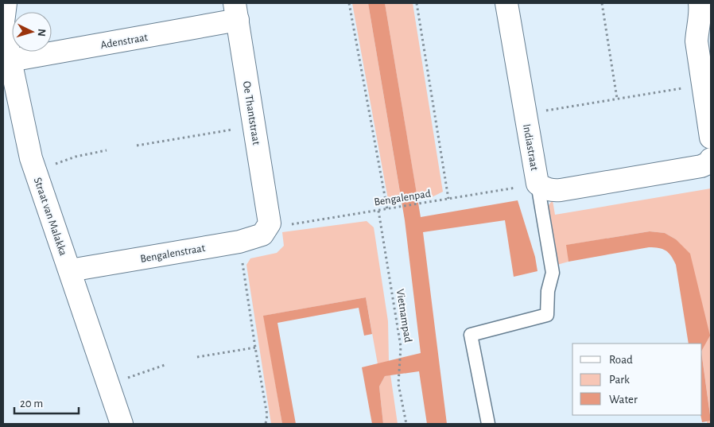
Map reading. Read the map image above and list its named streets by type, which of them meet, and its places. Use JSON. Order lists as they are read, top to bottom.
{
  "streets": {
    "street": [
      "Adenstraat",
      "Oe Thantstraat",
      "Indiastraat",
      "Straat van Malakka",
      "Bengalenstraat"
    ],
    "path": ["Bengalenpad", "Vietnampad"]
  },
  "crossings": [
    ["Adenstraat", "Oe Thantstraat"],
    ["Adenstraat", "Straat van Malakka"],
    ["Oe Thantstraat", "Bengalenpad"],
    ["Oe Thantstraat", "Bengalenstraat"],
    ["Indiastraat", "Bengalenpad"],
    ["Bengalenpad", "Bengalenstraat"],
    ["Bengalenpad", "Vietnampad"],
    ["Straat van Malakka", "Bengalenstraat"]
  ],
  "legend": ["Road", "Park", "Water"],
  "scale_bar": "20 m",
  "north": "right"
}
